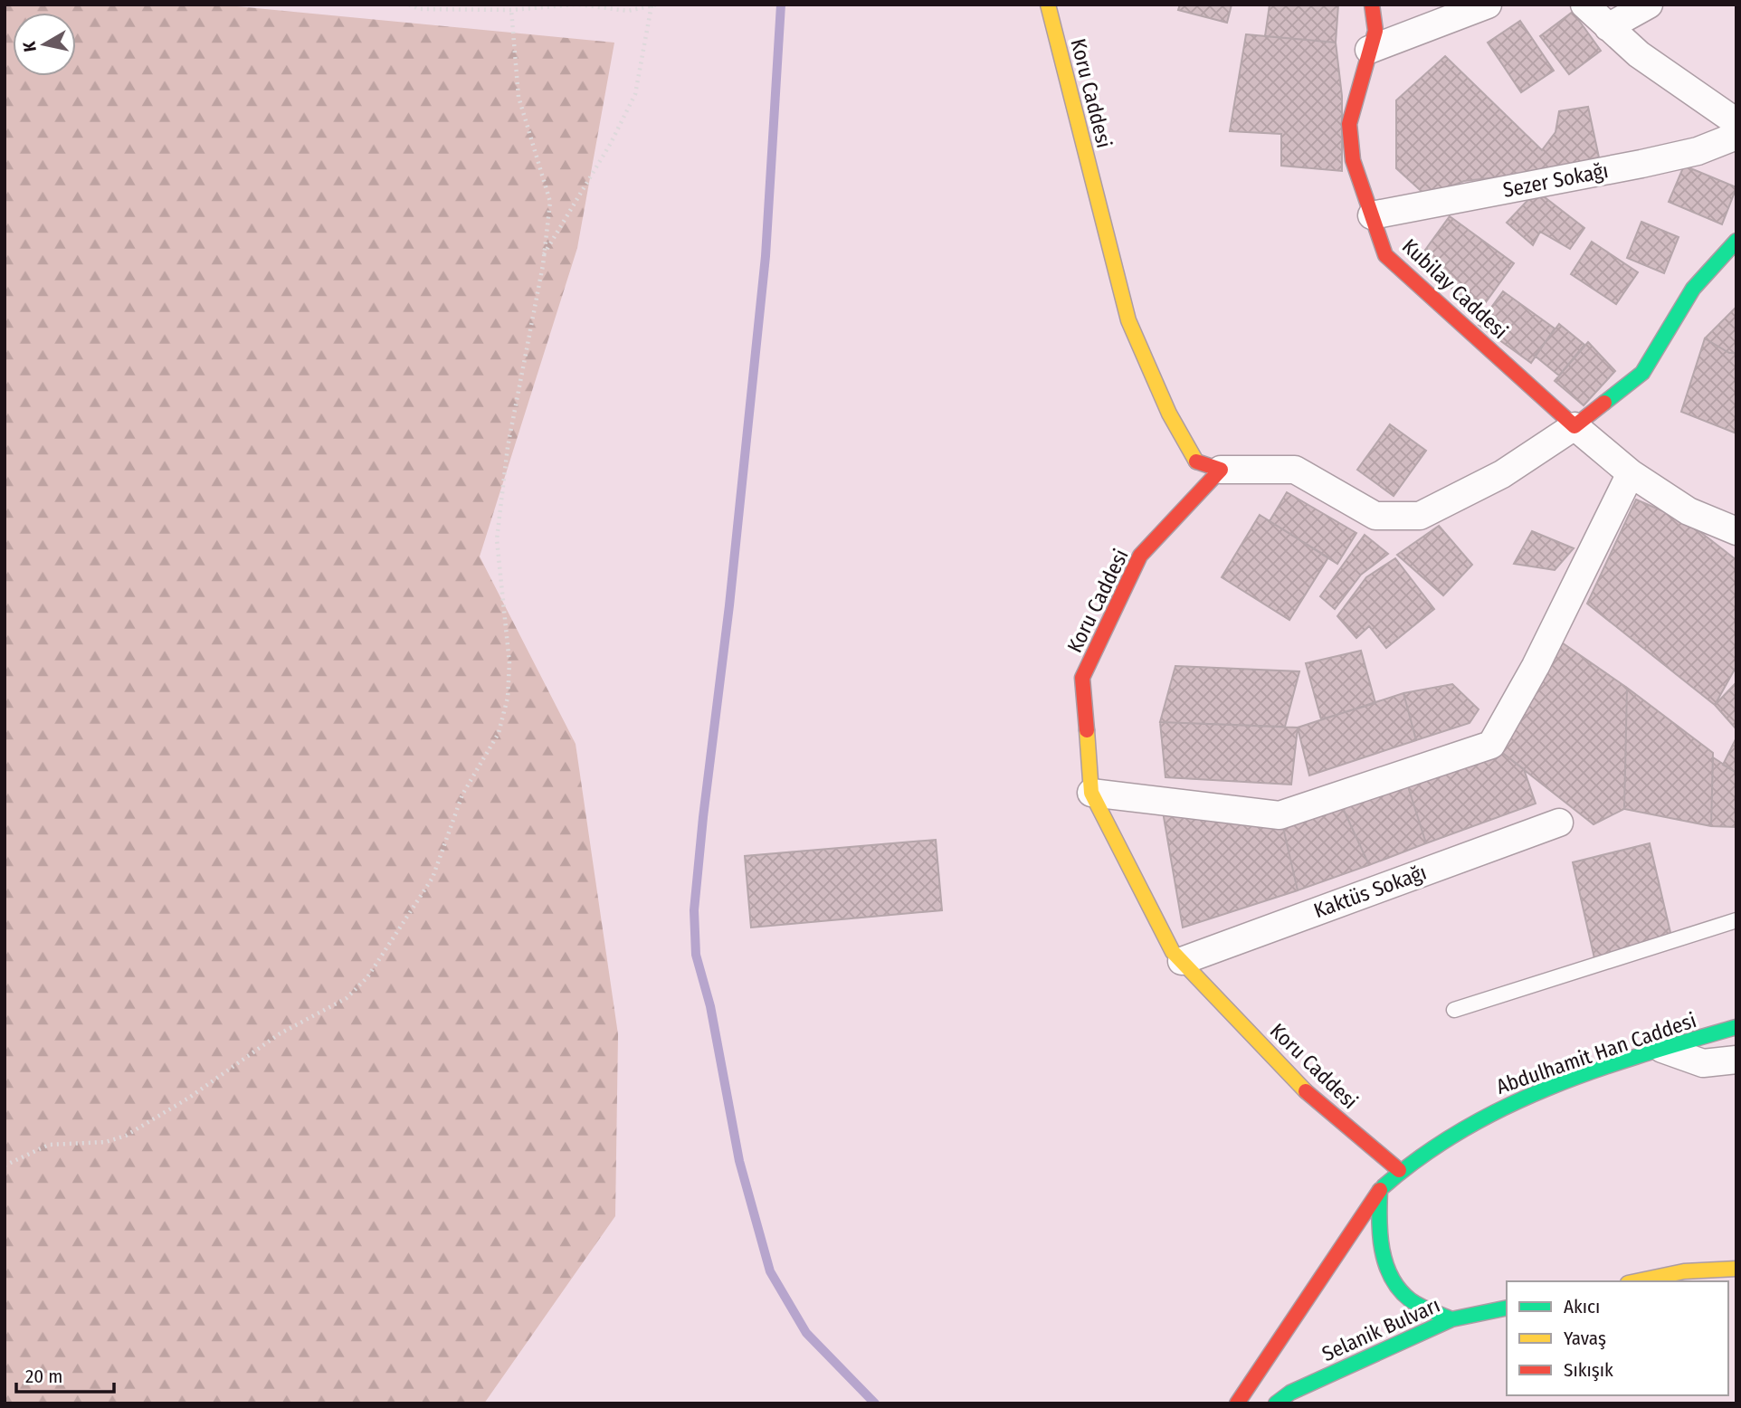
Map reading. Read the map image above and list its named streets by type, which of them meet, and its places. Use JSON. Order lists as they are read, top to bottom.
{
  "streets": {
    "street": [
      "Koru Caddesi",
      "Sezer Sokağı",
      "Kubilay Caddesi",
      "Kaktüs Sokağı",
      "Abdulhamit Han Caddesi",
      "Selanik Bulvarı"
    ]
  },
  "crossings": [
    ["Koru Caddesi", "Kaktüs Sokağı"],
    ["Koru Caddesi", "Abdulhamit Han Caddesi"],
    ["Sezer Sokağı", "Kubilay Caddesi"]
  ],
  "legend": ["Akıcı", "Yavaş", "Sıkışık"],
  "scale_bar": "20 m",
  "north": "left"
}
